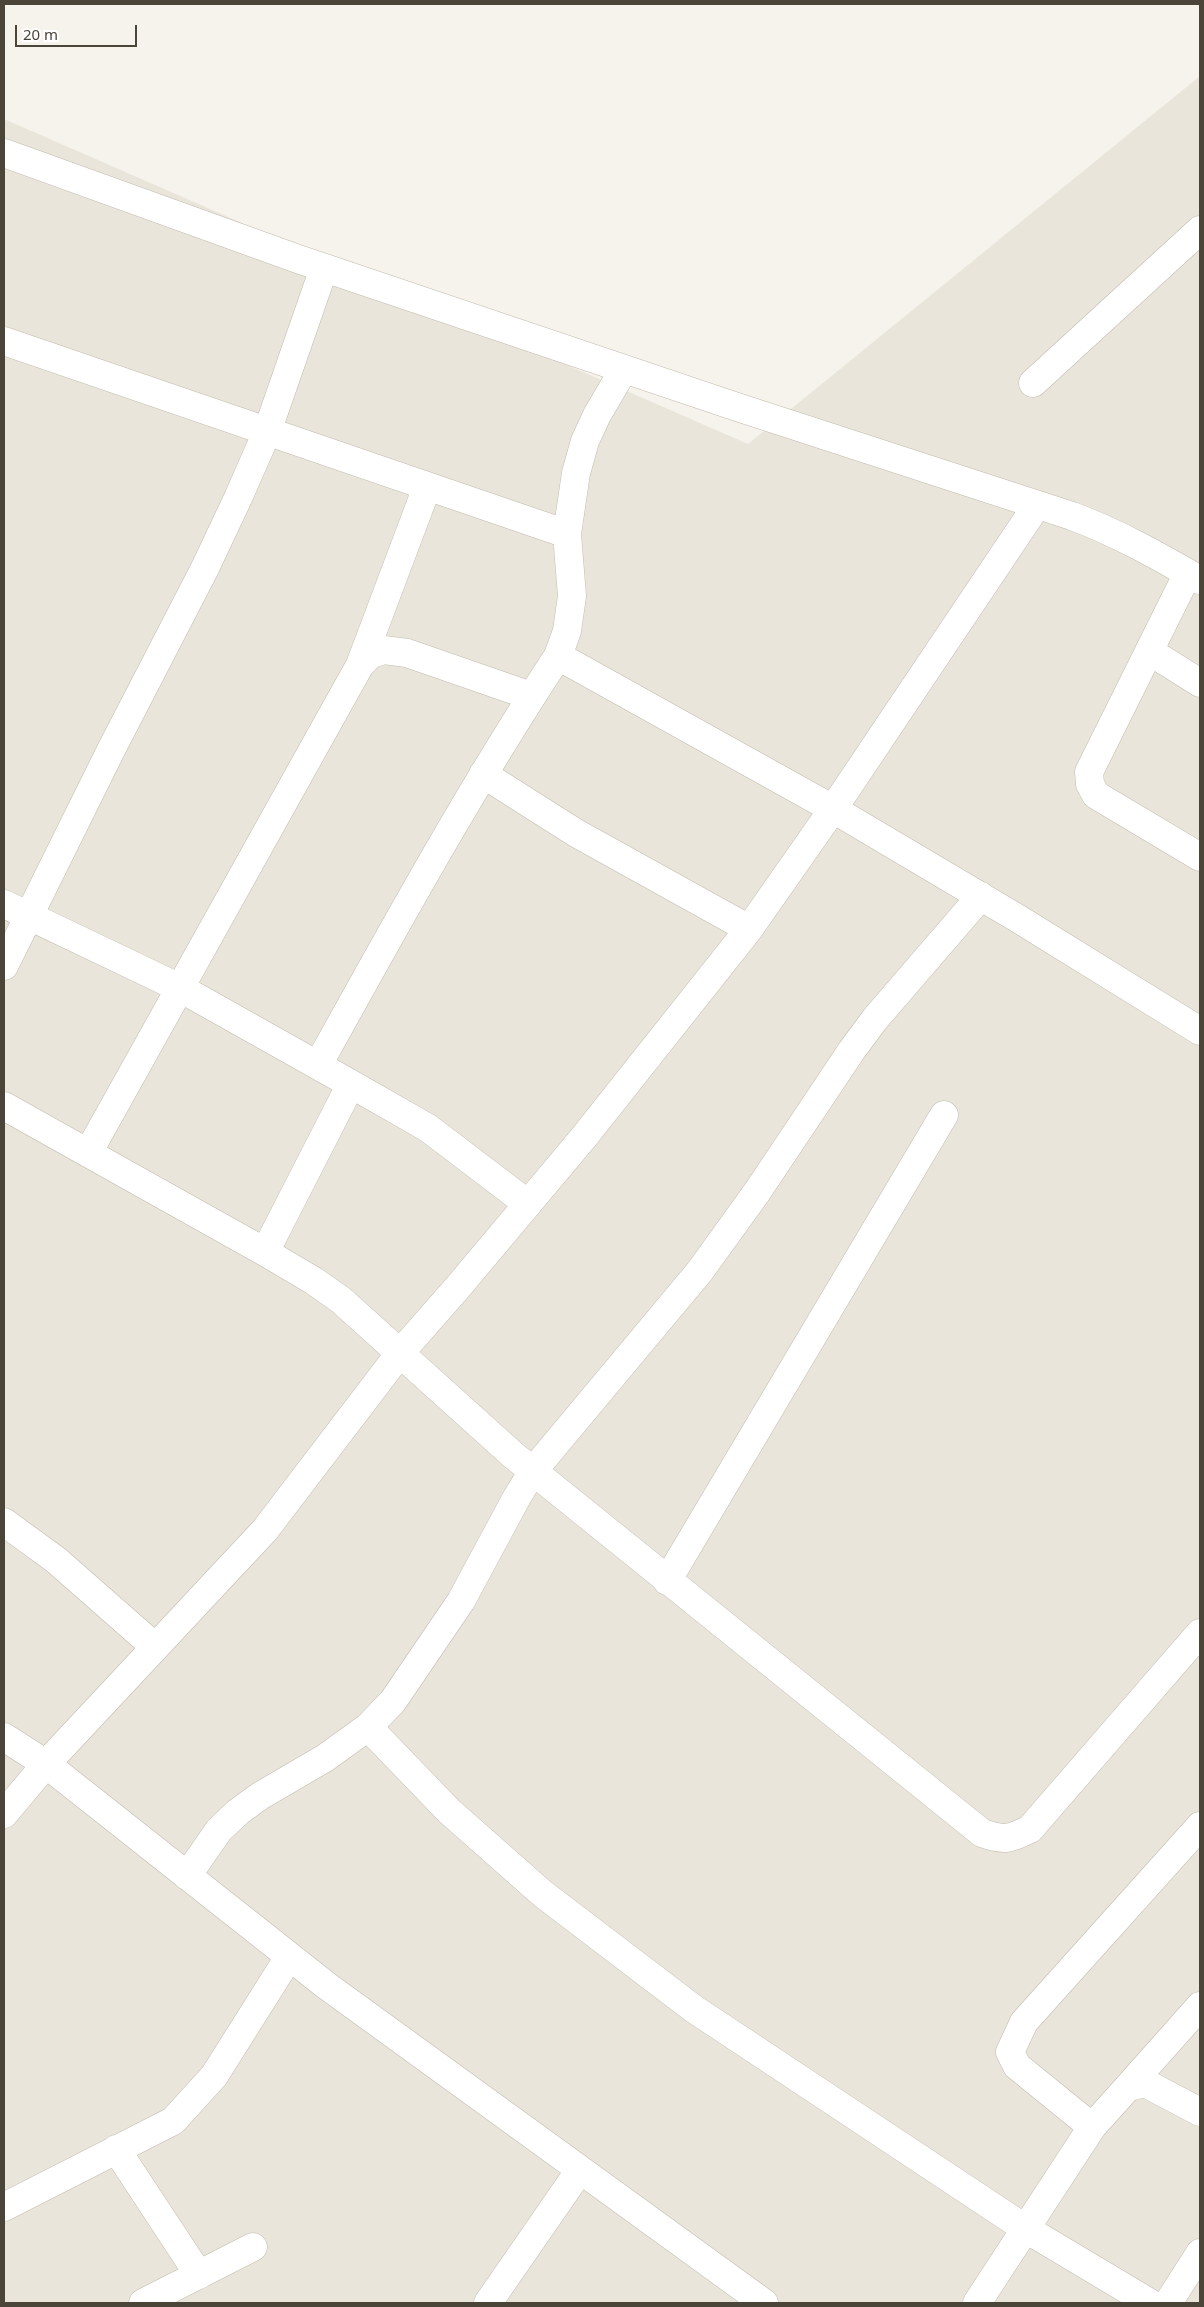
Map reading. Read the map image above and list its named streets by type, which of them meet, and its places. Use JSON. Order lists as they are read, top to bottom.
{
  "scale_bar": "20 m"
}
